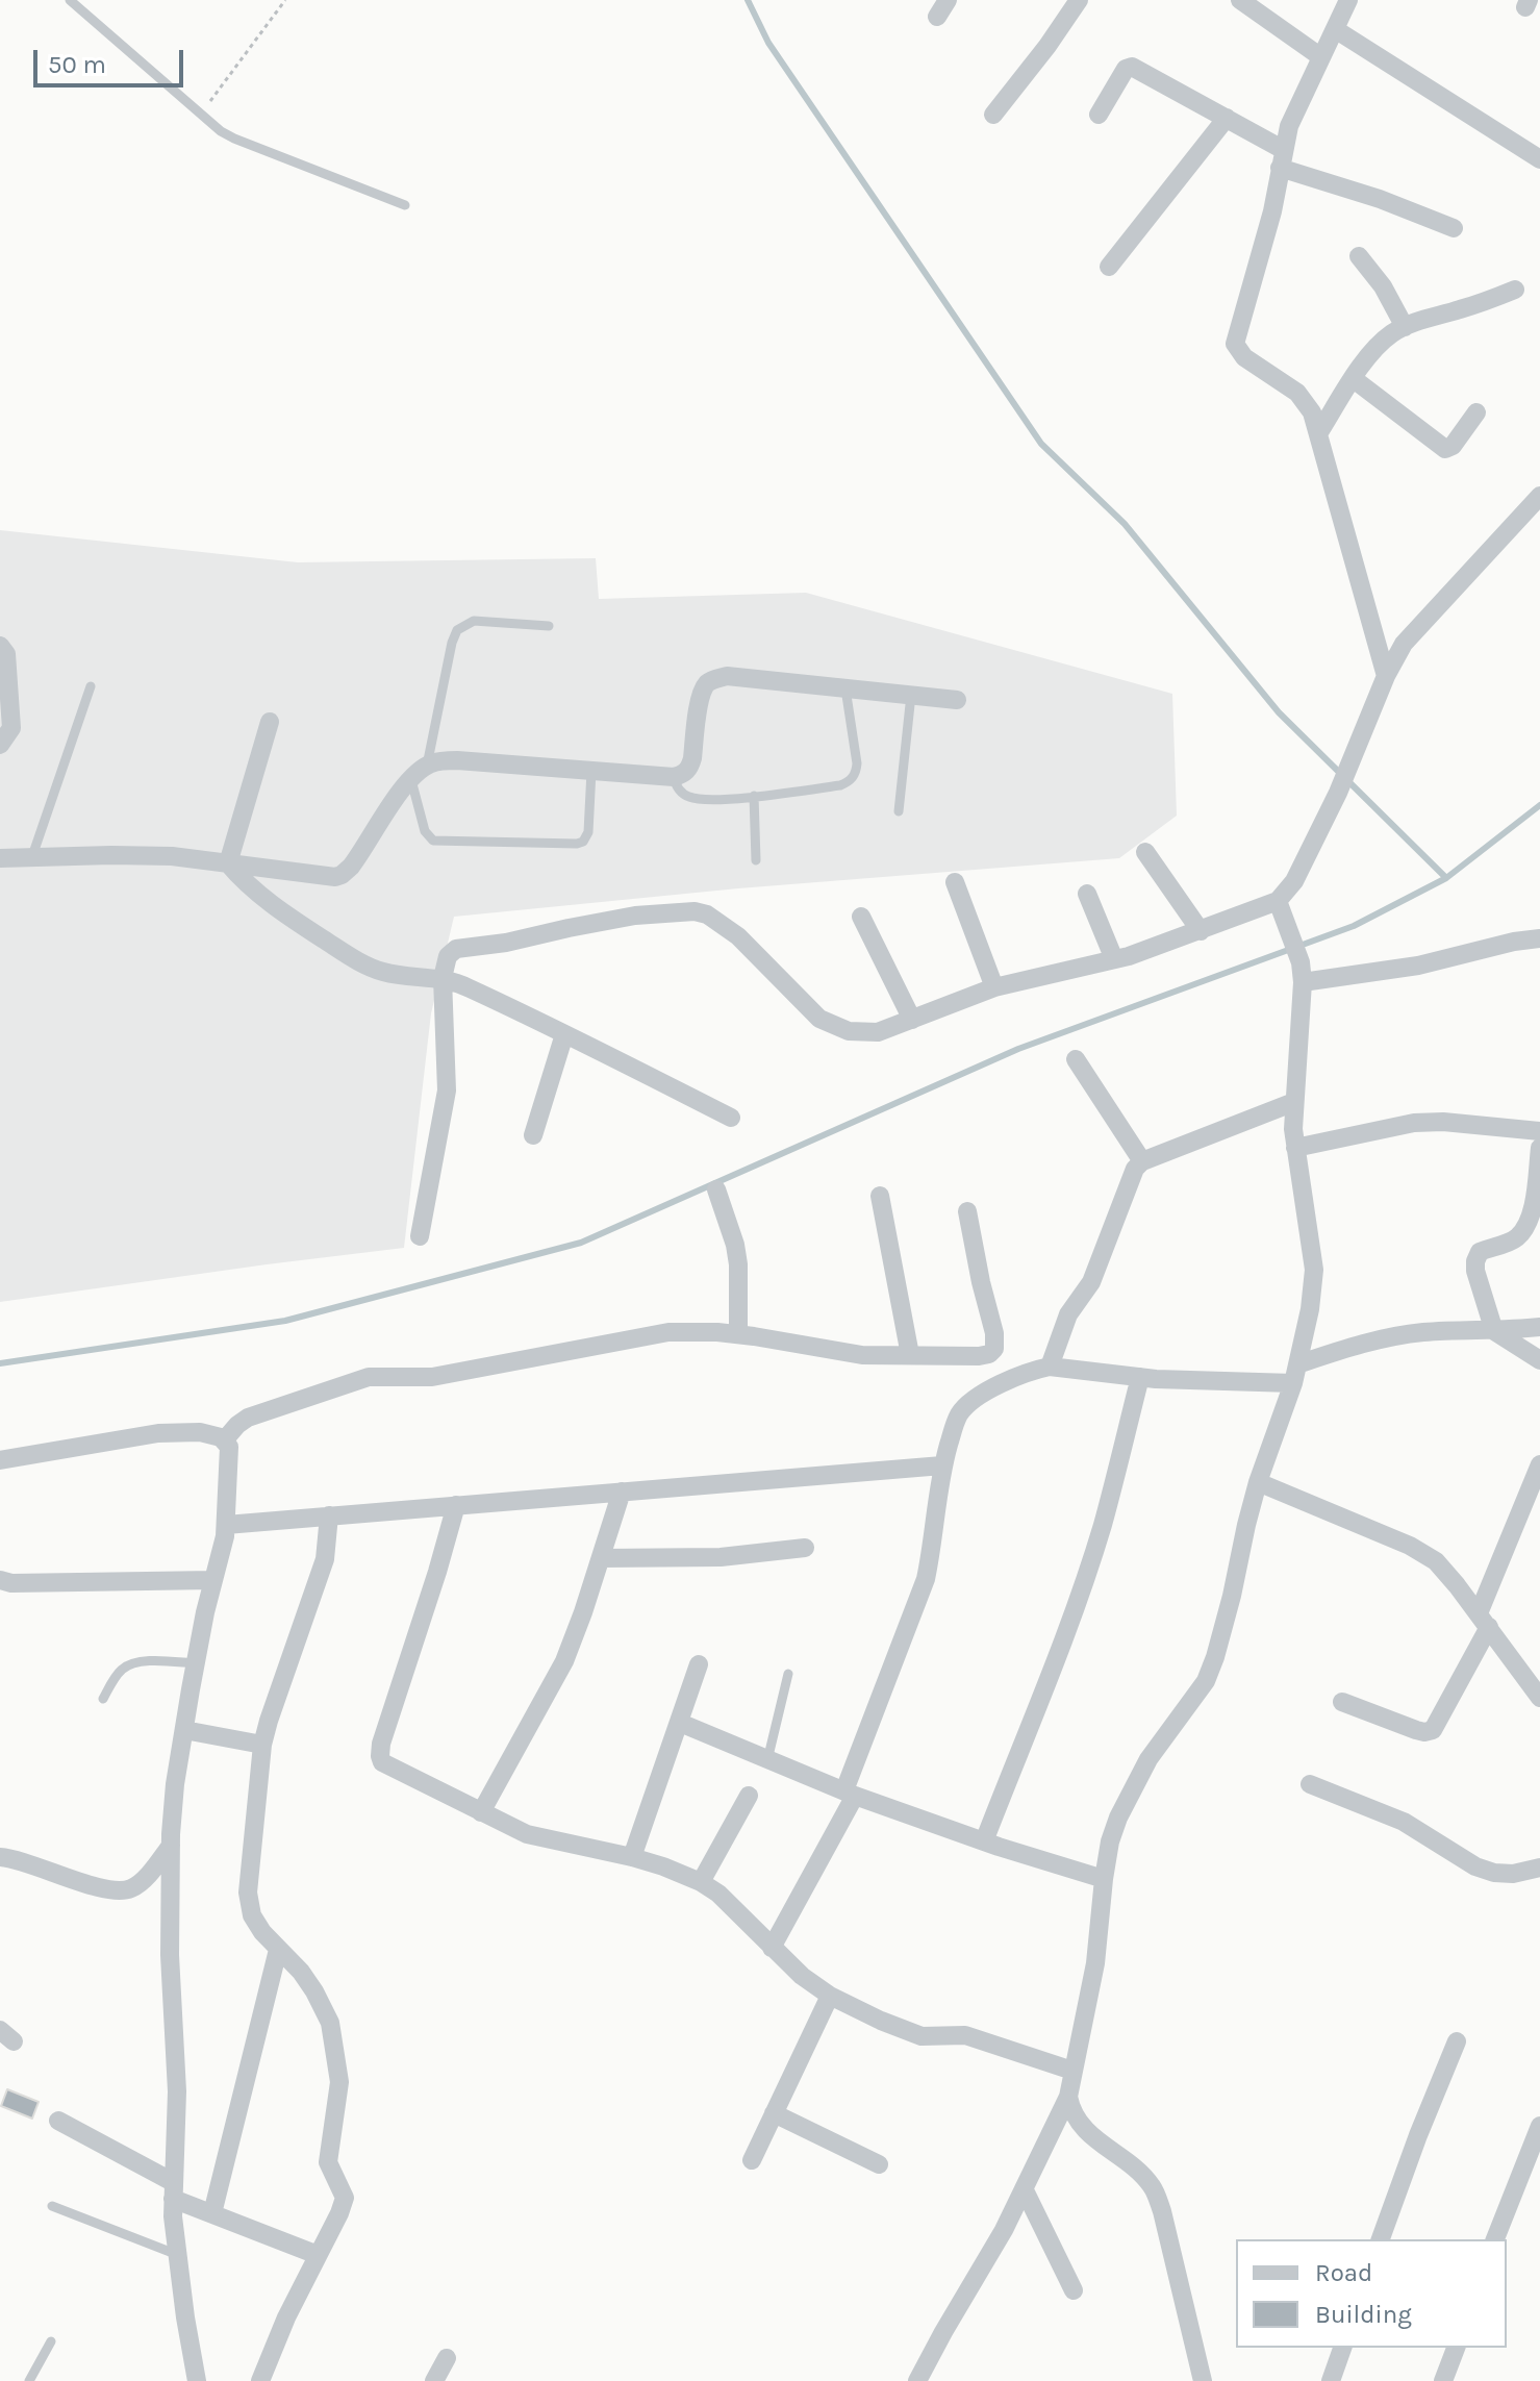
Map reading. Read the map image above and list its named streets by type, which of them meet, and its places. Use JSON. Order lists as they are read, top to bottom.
{
  "legend": ["Road", "Building"],
  "scale_bar": "50 m"
}
